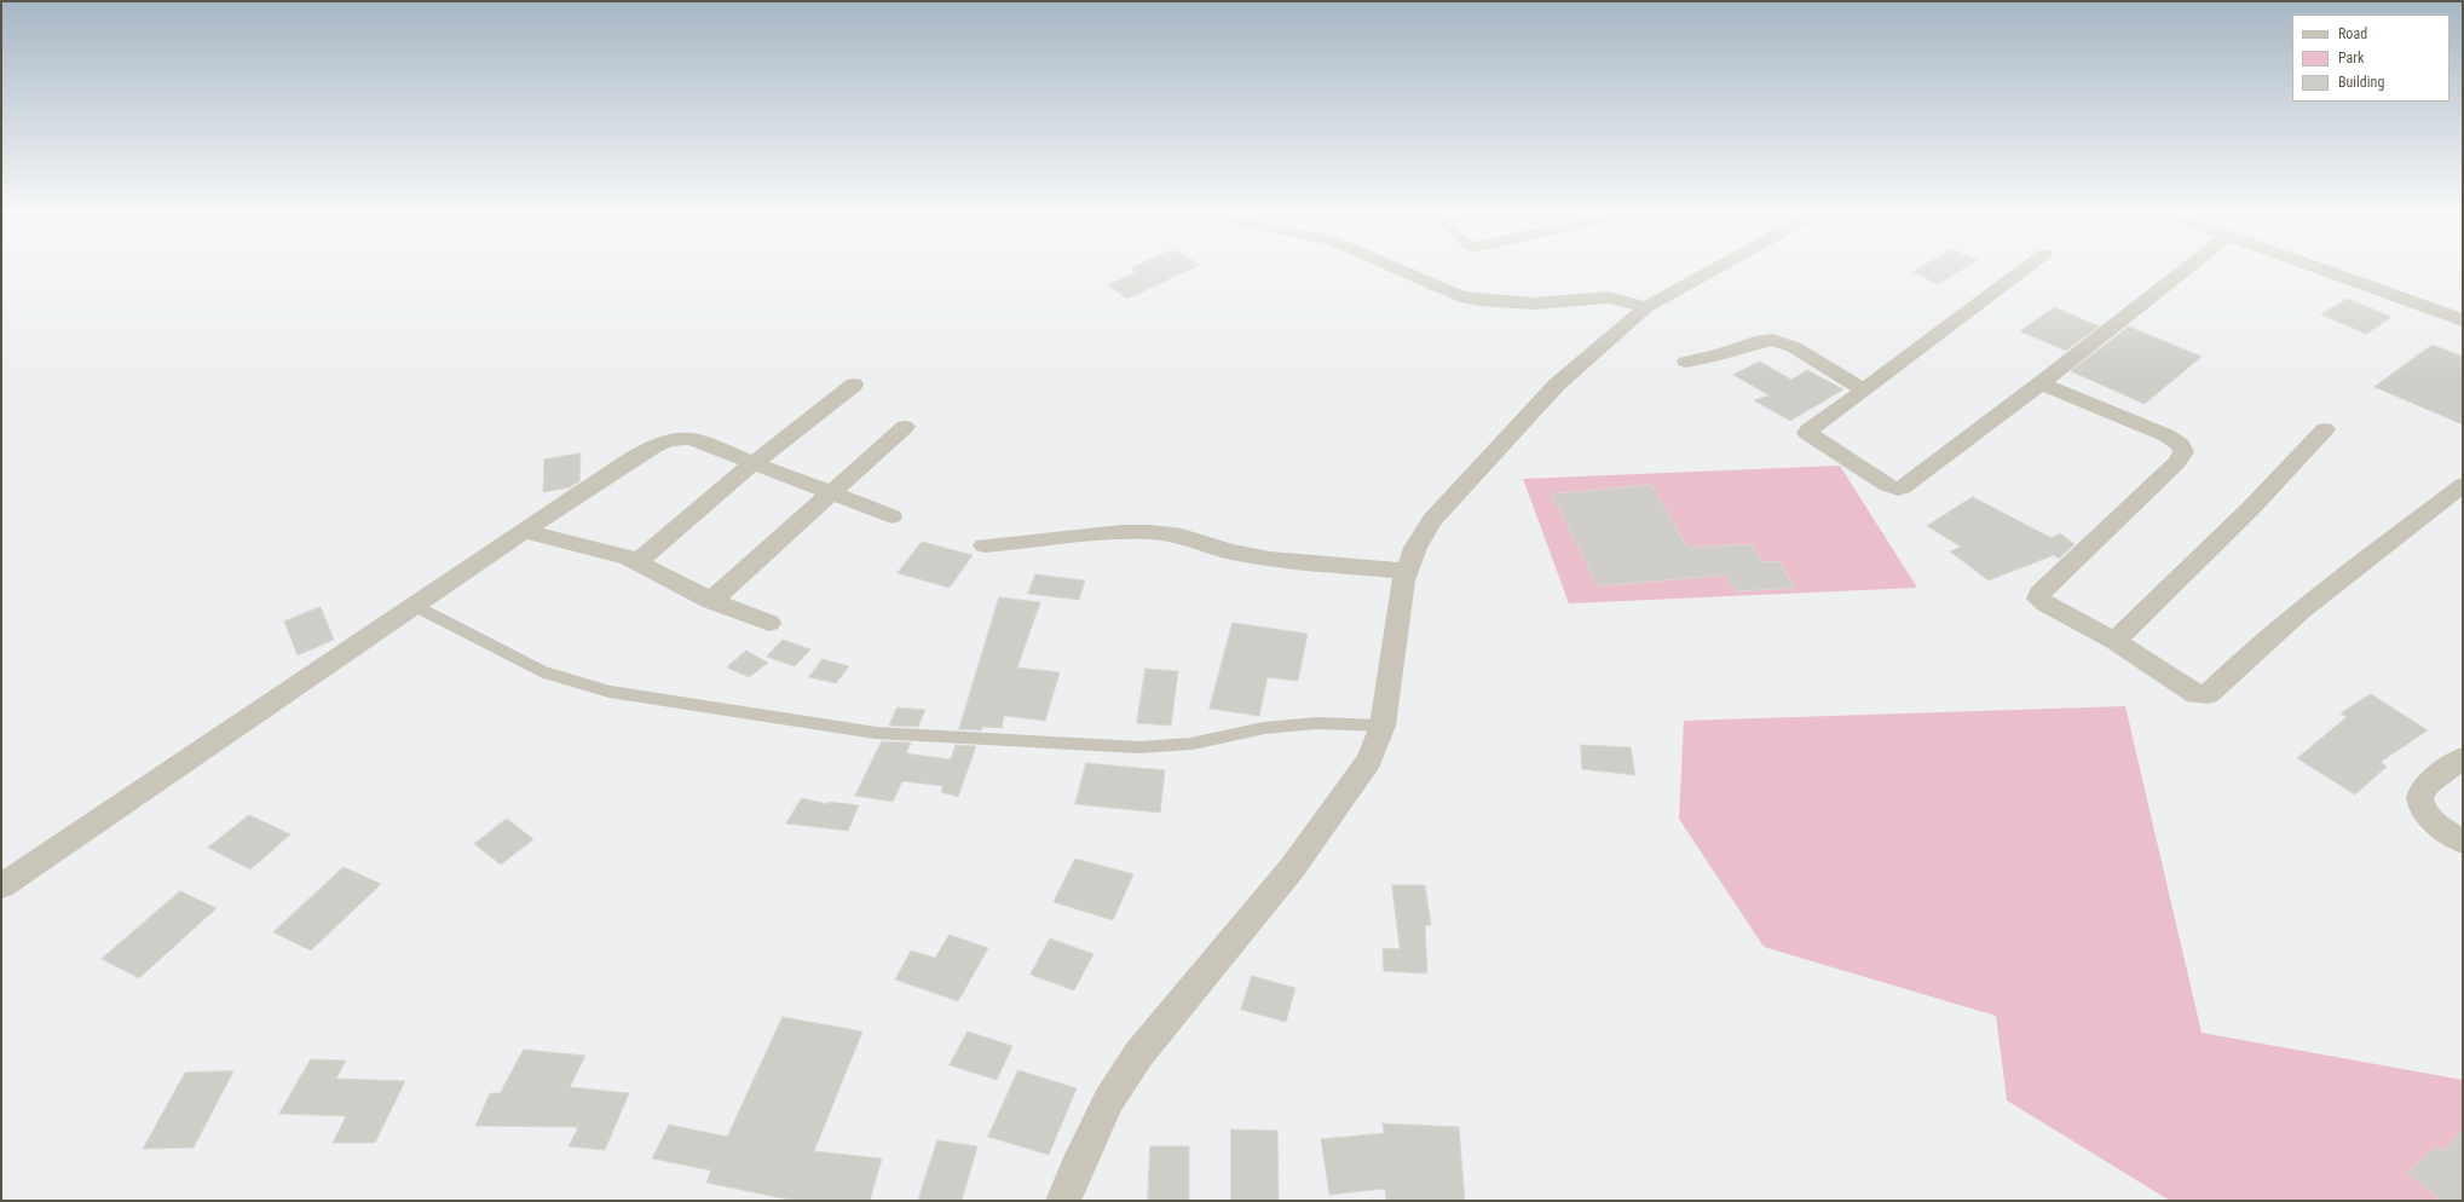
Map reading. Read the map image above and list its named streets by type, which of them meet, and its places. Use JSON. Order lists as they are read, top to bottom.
{
  "legend": ["Road", "Park", "Building"]
}
